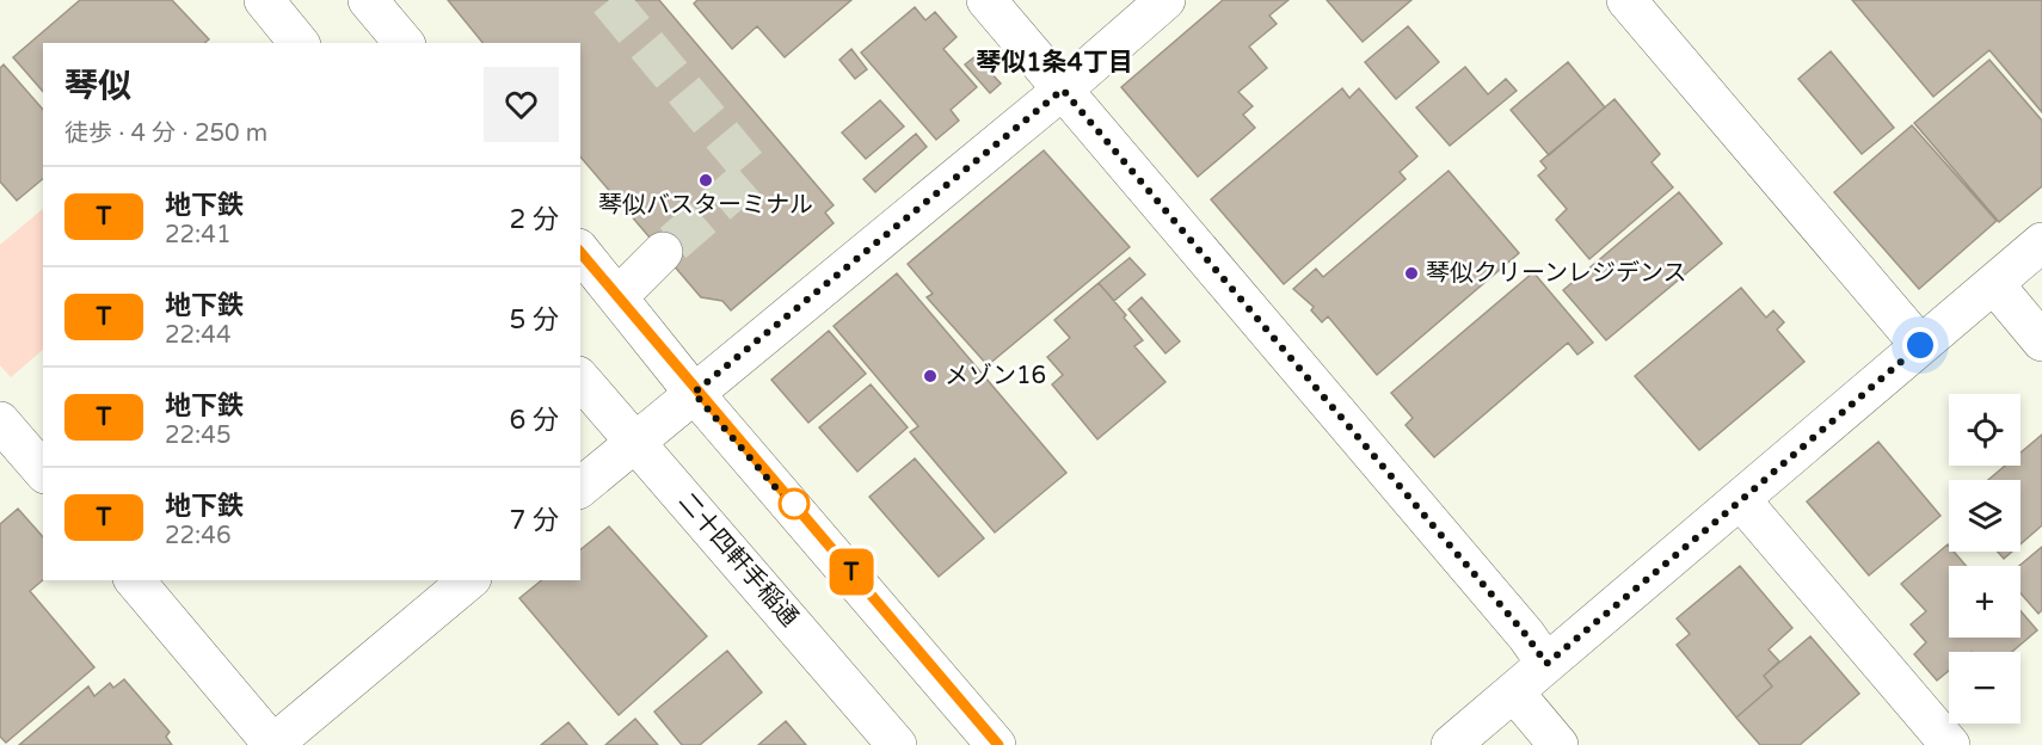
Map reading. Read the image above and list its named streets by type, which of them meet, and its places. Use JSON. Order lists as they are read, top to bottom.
{
  "streets": {
    "street": ["二十四軒手稲通"]
  },
  "districts": ["琴似1条4丁目"],
  "places": ["琴似バスターミナル", "琴似クリーンレジデンス", "メゾン16"],
  "lines": ["metro line T"],
  "page": {
    "on_map": "T",
    "heading": ["琴似", "徒歩 · 4 分 · 250 m"],
    "list": [
      {
        "mark": "T",
        "name": "地下鉄",
        "note": "22:41",
        "value": "2 分"
      },
      {
        "mark": "T",
        "name": "地下鉄",
        "note": "22:44",
        "value": "5 分"
      },
      {
        "mark": "T",
        "name": "地下鉄",
        "note": "22:45",
        "value": "6 分"
      },
      {
        "mark": "T",
        "name": "地下鉄",
        "note": "22:46",
        "value": "7 分"
      }
    ],
    "map_buttons": ["+", "−"]
  }
}
